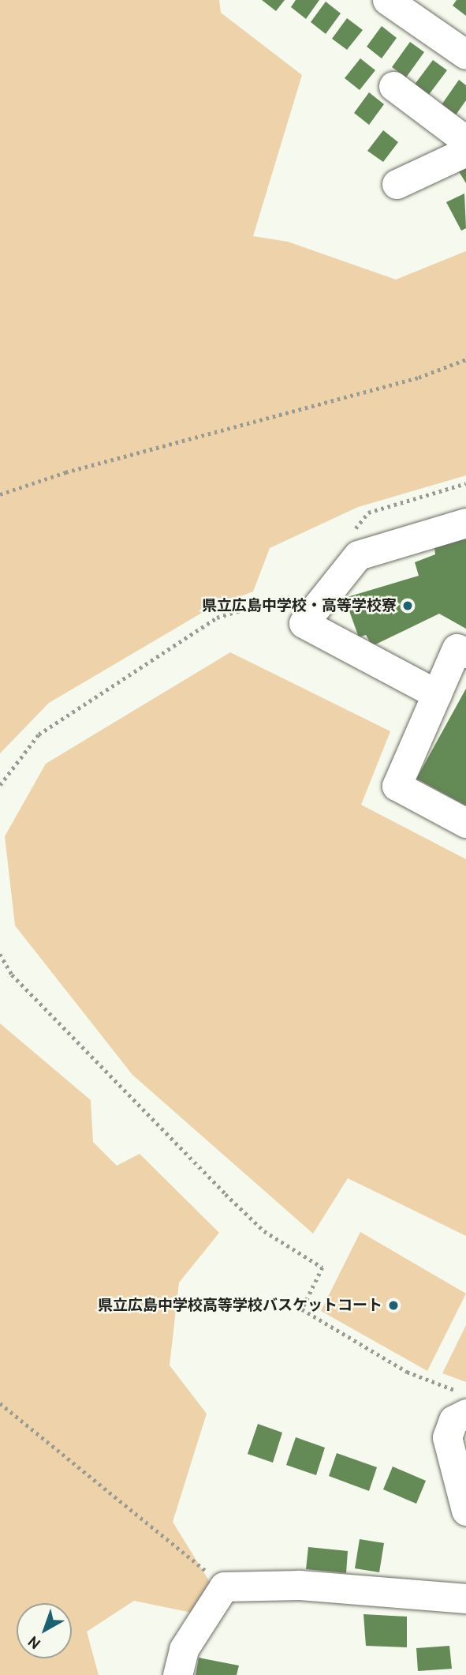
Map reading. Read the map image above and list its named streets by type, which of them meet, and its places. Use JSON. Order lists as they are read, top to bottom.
{
  "places": ["県立広島中学校・高等学校寮", "県立広島中学校高等学校バスケットコート"],
  "north": "bottom left"
}
